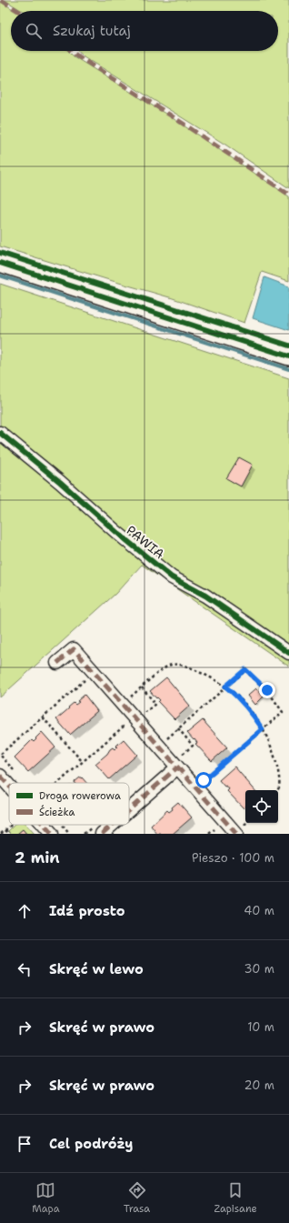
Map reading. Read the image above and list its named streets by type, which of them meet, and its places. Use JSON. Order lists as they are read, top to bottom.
{
  "streets": {
    "street": ["PAWIA"]
  },
  "legend": ["Droga rowerowa", "Ścieżka"],
  "page": {
    "search": "Szukaj tutaj",
    "heading": ["2 min", "Pieszo · 100 m"],
    "list": [
      ["Idź prosto", "40 m"],
      ["Skręć w lewo", "30 m"],
      ["Skręć w prawo", "10 m"],
      ["Skręć w prawo", "20 m"],
      "Cel podróży"
    ],
    "nav": ["Mapa", "Trasa", "Zapisane"]
  }
}
